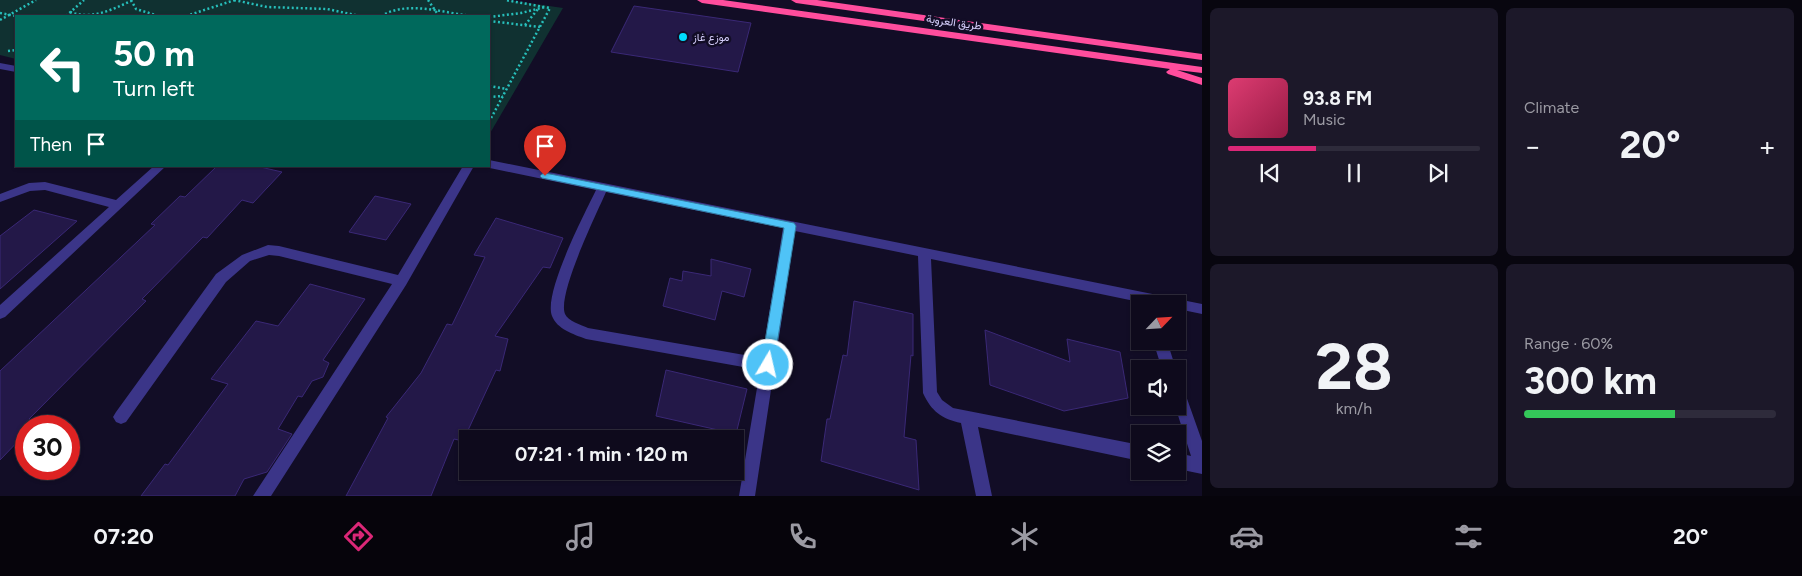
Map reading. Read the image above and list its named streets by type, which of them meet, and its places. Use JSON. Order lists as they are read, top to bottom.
{
  "streets": {
    "highway": ["طريق العروبة"]
  },
  "places": ["موزع غاز"],
  "north": "top right",
  "page": {
    "tile": [
      "Climate",
      ["28", "km/h"],
      ["Range · 60%", "300 km"]
    ],
    "turn": ["50 m", "Turn left"],
    "song": ["93.8 FM", "Music"],
    "then": "Then",
    "heat": ["−", "20°", "+"],
    "limit": "30",
    "trip": "07:21 · 1 min · 120 m",
    "tabs": ["07:20", "20°"]
  }
}
